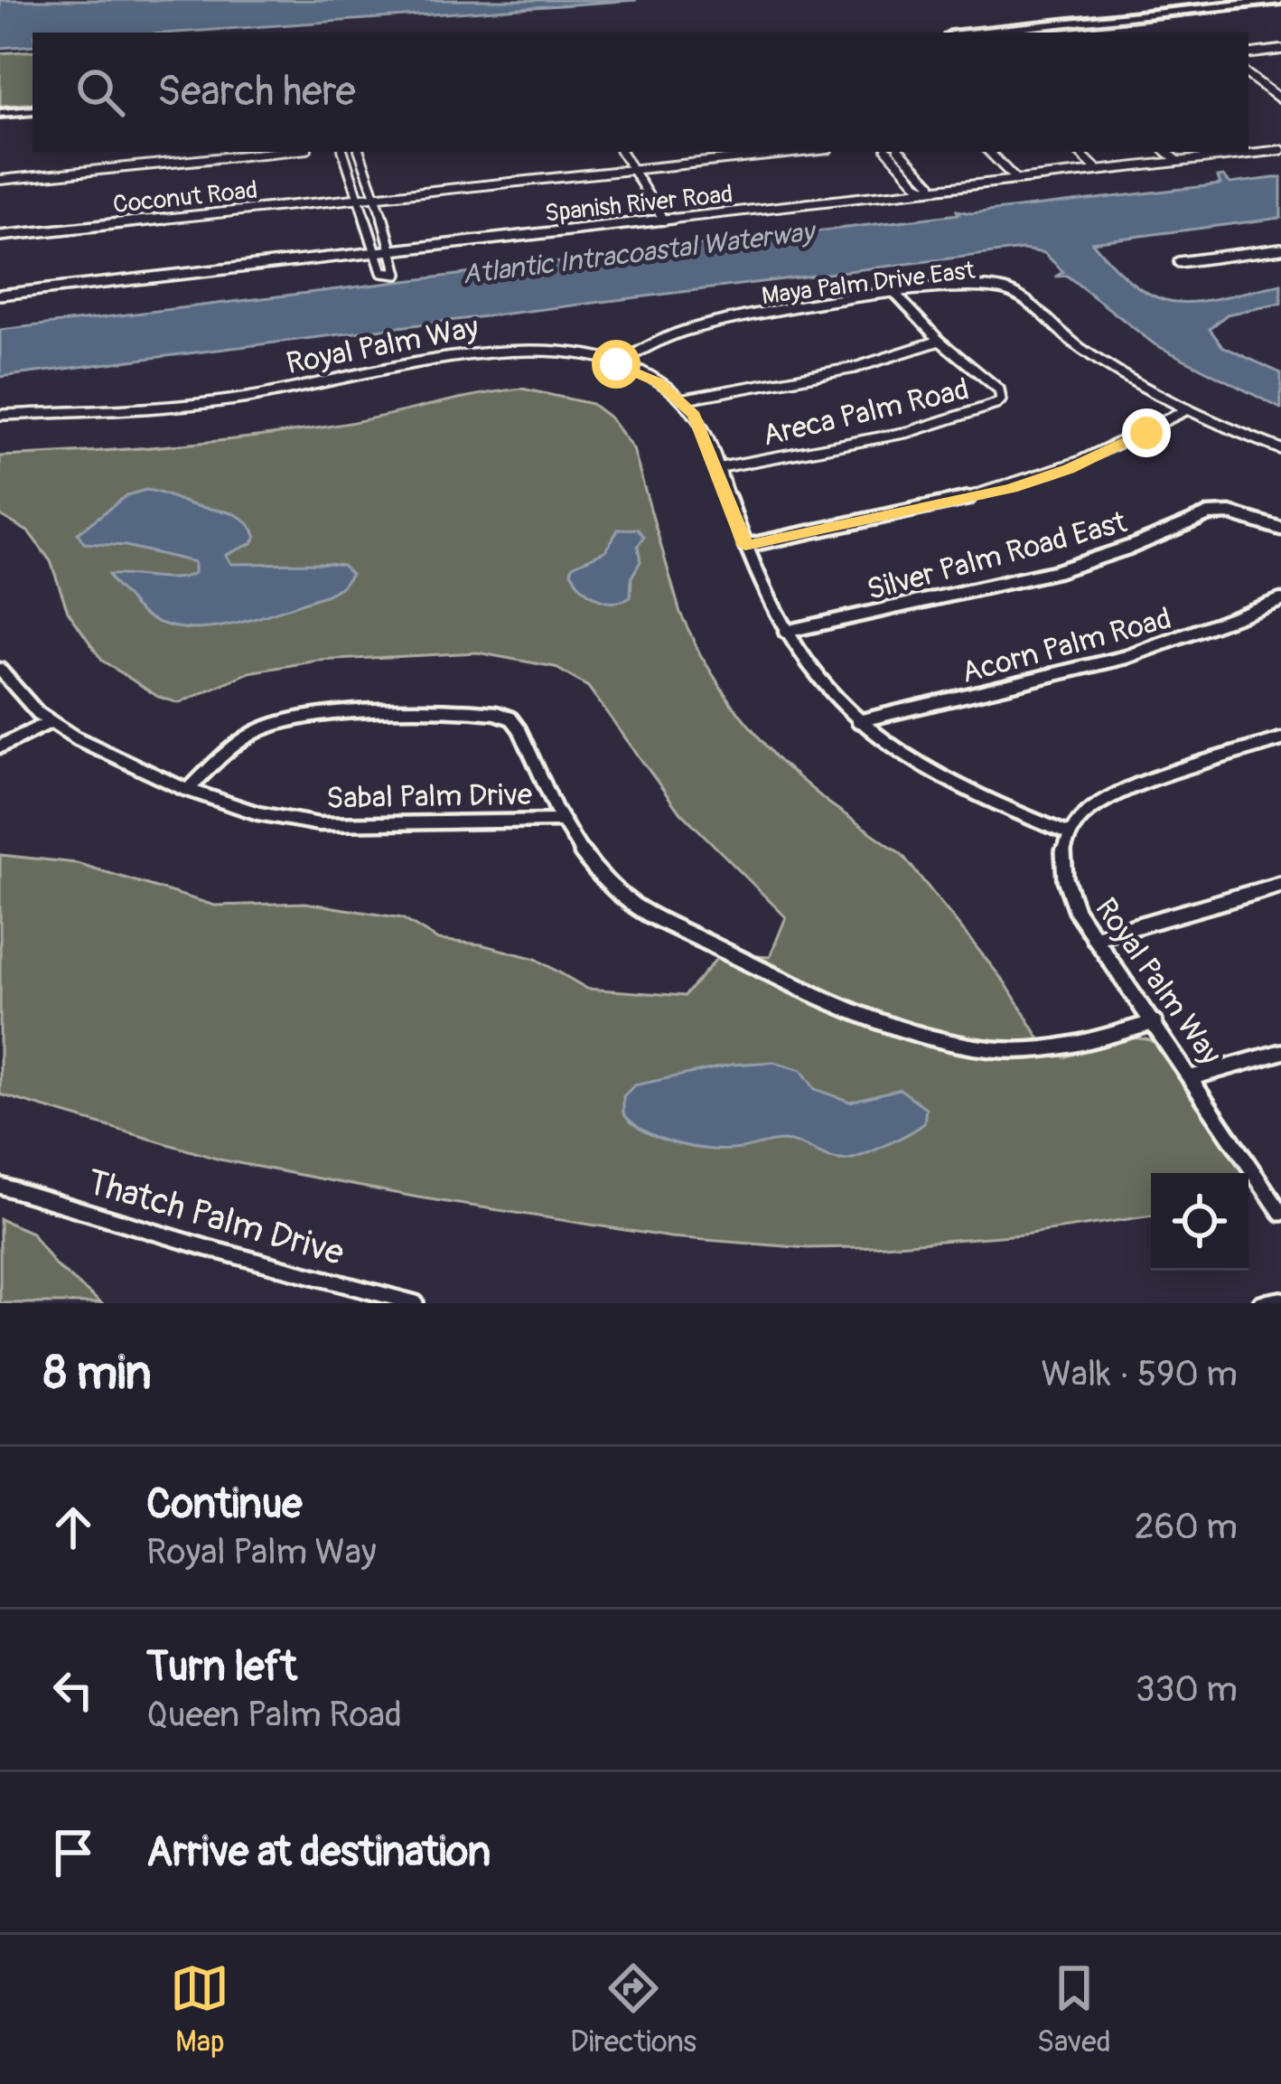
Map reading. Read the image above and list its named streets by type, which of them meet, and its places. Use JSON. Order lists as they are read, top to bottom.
{
  "streets": {
    "street": [
      "Coconut Road",
      "Spanish River Road",
      "Maya Palm Drive East",
      "Royal Palm Way",
      "Areca Palm Road",
      "Silver Palm Road East",
      "Acorn Palm Road",
      "Sabal Palm Drive",
      "Thatch Palm Drive"
    ]
  },
  "crossings": [
    ["Maya Palm Drive East", "Royal Palm Way"],
    ["Maya Palm Drive East", "Areca Palm Road"],
    ["Royal Palm Way", "Areca Palm Road"],
    ["Royal Palm Way", "Silver Palm Road East"],
    ["Royal Palm Way", "Acorn Palm Road"],
    ["Royal Palm Way", "Sabal Palm Drive"]
  ],
  "water": ["Atlantic Intracoastal Waterway"],
  "page": {
    "search": "Search here",
    "heading": ["8 min", "Walk · 590 m"],
    "list": [
      ["Continue", "Royal Palm Way", "260 m"],
      ["Turn left", "Queen Palm Road", "330 m"],
      "Arrive at destination"
    ],
    "nav": ["Map", "Directions", "Saved"]
  }
}
